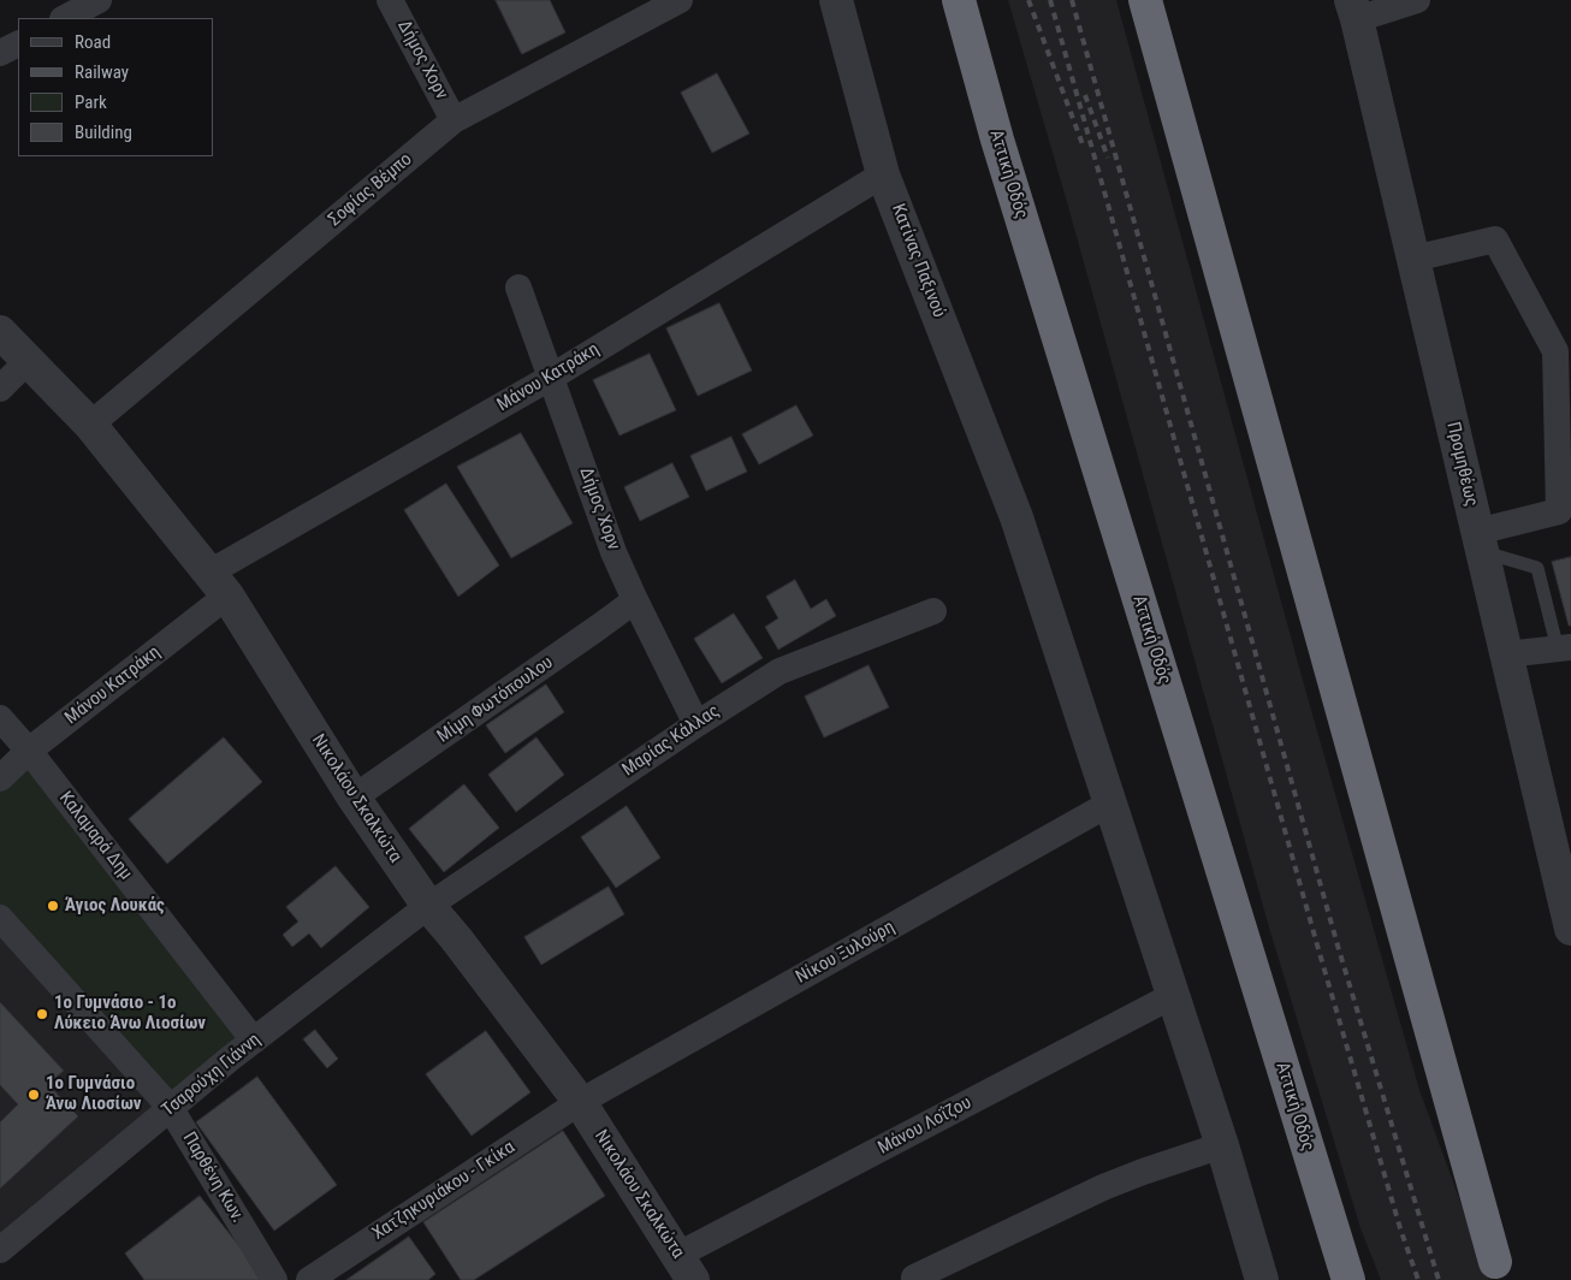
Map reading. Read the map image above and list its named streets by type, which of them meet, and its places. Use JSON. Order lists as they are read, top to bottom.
{
  "streets": {
    "highway": ["Αττική Οδός"],
    "street": [
      "Δήμος Χορν",
      "Σοφίας Βέμπο",
      "Κατίνας Παξινού",
      "Μάνου Κατράκη",
      "Προμηθέως",
      "Μίμη Φωτόπουλου",
      "Μαρίας Κάλλας",
      "Νικολάου Σκαλκώτα",
      "Καλαμαρά Δημ",
      "Νίκου Ξυλούρη",
      "Τσαρούχη Γιάννη",
      "Μάνου Λοΐζου",
      "Παρθένη Κων.",
      "Χατζηκυριάκου - Γκίκα"
    ]
  },
  "crossings": [
    ["Δήμος Χορν", "Σοφίας Βέμπο"],
    ["Δήμος Χορν", "Μάνου Κατράκη"],
    ["Δήμος Χορν", "Μίμη Φωτόπουλου"],
    ["Δήμος Χορν", "Μαρίας Κάλλας"],
    ["Σοφίας Βέμπο", "Νικολάου Σκαλκώτα"],
    ["Κατίνας Παξινού", "Μάνου Κατράκη"],
    ["Κατίνας Παξινού", "Νίκου Ξυλούρη"],
    ["Κατίνας Παξινού", "Μάνου Λοΐζου"],
    ["Μάνου Κατράκη", "Νικολάου Σκαλκώτα"],
    ["Μάνου Κατράκη", "Καλαμαρά Δημ"],
    ["Μίμη Φωτόπουλου", "Νικολάου Σκαλκώτα"],
    ["Μαρίας Κάλλας", "Νικολάου Σκαλκώτα"],
    ["Μαρίας Κάλλας", "Τσαρούχη Γιάννη"],
    ["Νικολάου Σκαλκώτα", "Νίκου Ξυλούρη"],
    ["Νικολάου Σκαλκώτα", "Τσαρούχη Γιάννη"],
    ["Νικολάου Σκαλκώτα", "Μάνου Λοΐζου"],
    ["Νικολάου Σκαλκώτα", "Χατζηκυριάκου - Γκίκα"],
    ["Καλαμαρά Δημ", "Τσαρούχη Γιάννη"],
    ["Νίκου Ξυλούρη", "Χατζηκυριάκου - Γκίκα"],
    ["Τσαρούχη Γιάννη", "Παρθένη Κων."]
  ],
  "places": ["Άγιος Λουκάς", "1ο Γυμνάσιο - 1ο Λύκειο Άνω Λιοσίων", "1ο Γυμνάσιο Άνω Λιοσίων"],
  "legend": [
    "Road",
    "Railway",
    "Park",
    "Building"
  ]
}
